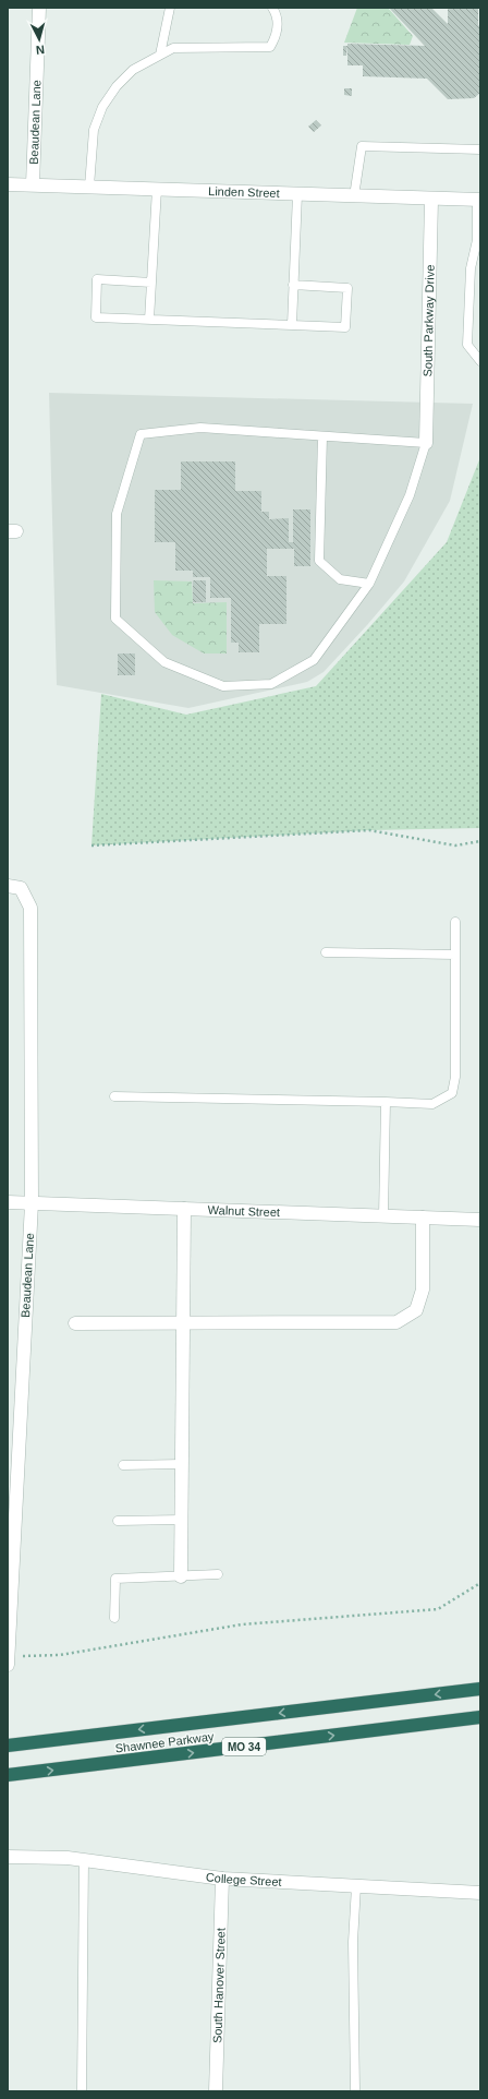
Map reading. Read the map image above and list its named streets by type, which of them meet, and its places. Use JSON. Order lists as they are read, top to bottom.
{
  "streets": {
    "highway": ["Shawnee Parkway", "MO 34"],
    "street": [
      "Beaudean Lane",
      "Linden Street",
      "South Parkway Drive",
      "Walnut Street",
      "College Street",
      "South Hanover Street"
    ]
  },
  "crossings": [
    ["Beaudean Lane", "Linden Street"],
    ["Beaudean Lane", "Walnut Street"],
    ["Linden Street", "South Parkway Drive"],
    ["College Street", "South Hanover Street"]
  ],
  "north": "bottom"
}
